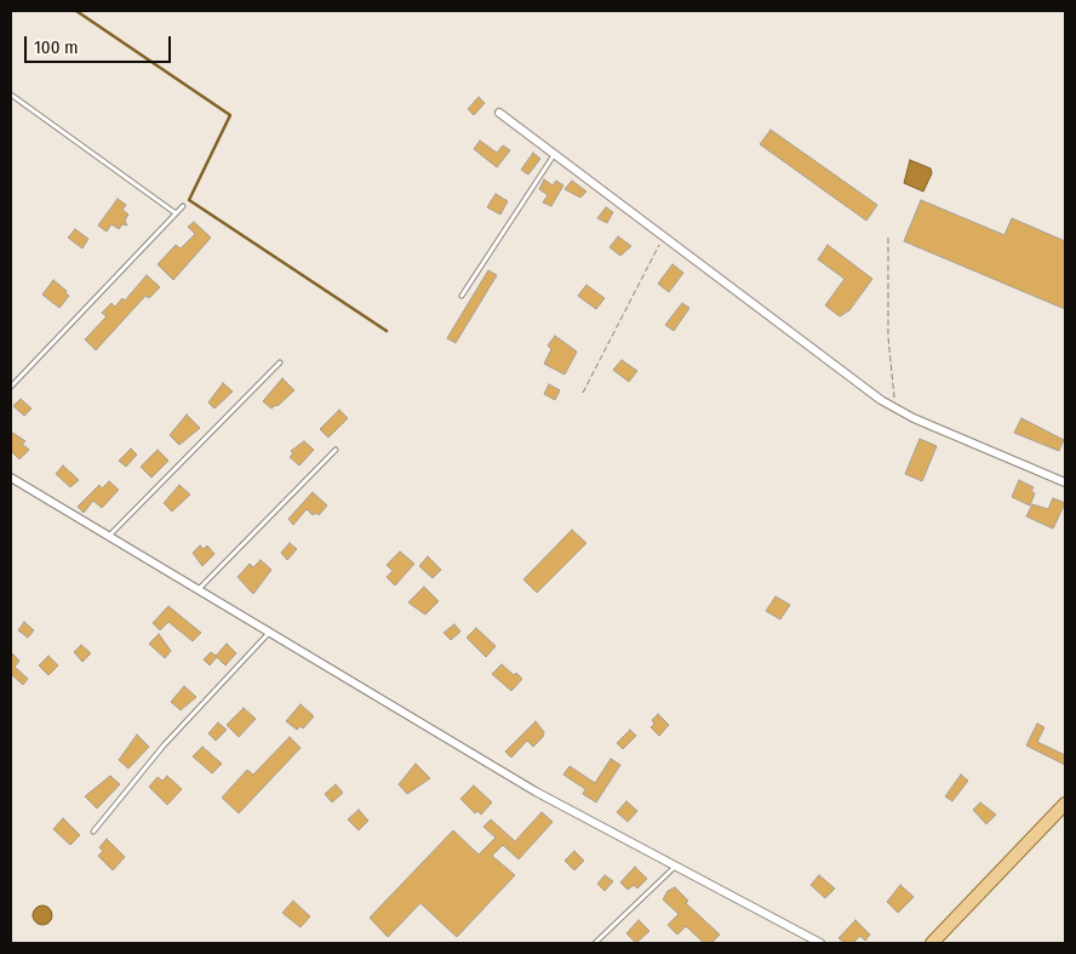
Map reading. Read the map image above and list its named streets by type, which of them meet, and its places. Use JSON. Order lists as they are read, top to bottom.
{
  "scale_bar": "100 m"
}
